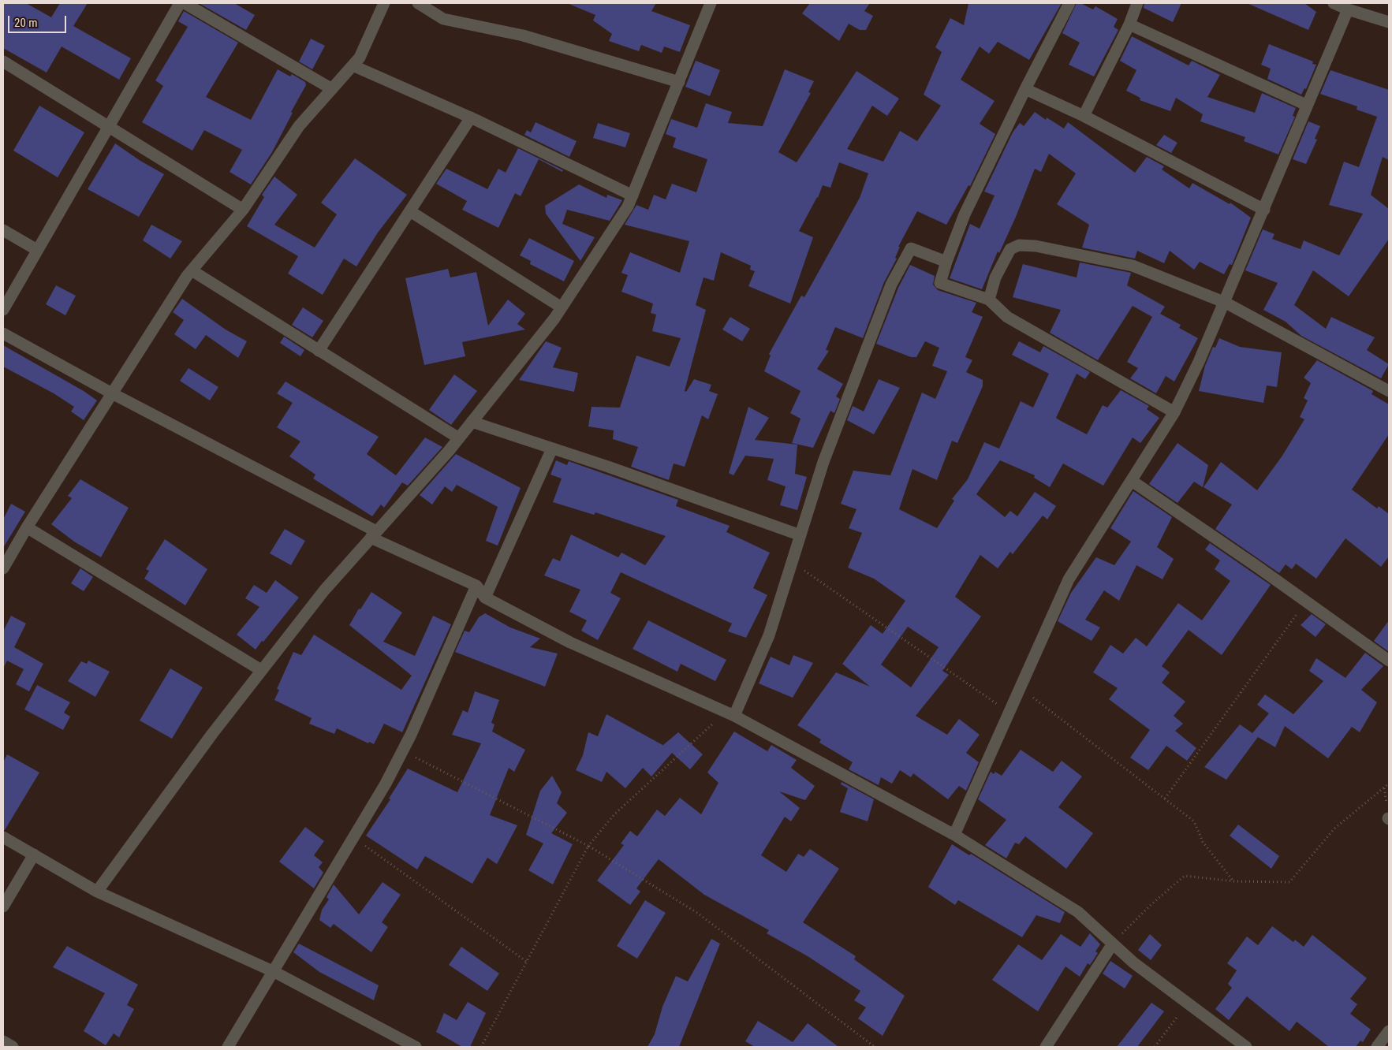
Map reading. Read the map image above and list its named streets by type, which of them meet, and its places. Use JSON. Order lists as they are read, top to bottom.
{
  "scale_bar": "20 m"
}
